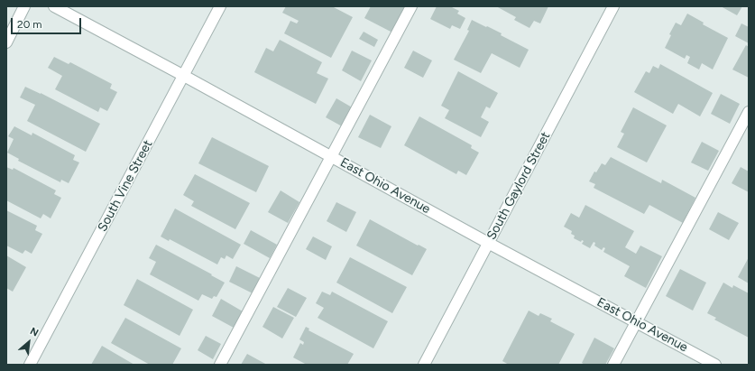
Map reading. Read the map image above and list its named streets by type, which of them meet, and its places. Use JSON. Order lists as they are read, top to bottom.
{
  "streets": {
    "street": ["South Vine Street", "East Ohio Avenue", "South Gaylord Street"]
  },
  "crossings": [
    ["South Vine Street", "East Ohio Avenue"],
    ["East Ohio Avenue", "South Gaylord Street"]
  ],
  "scale_bar": "20 m",
  "north": "top right"
}
